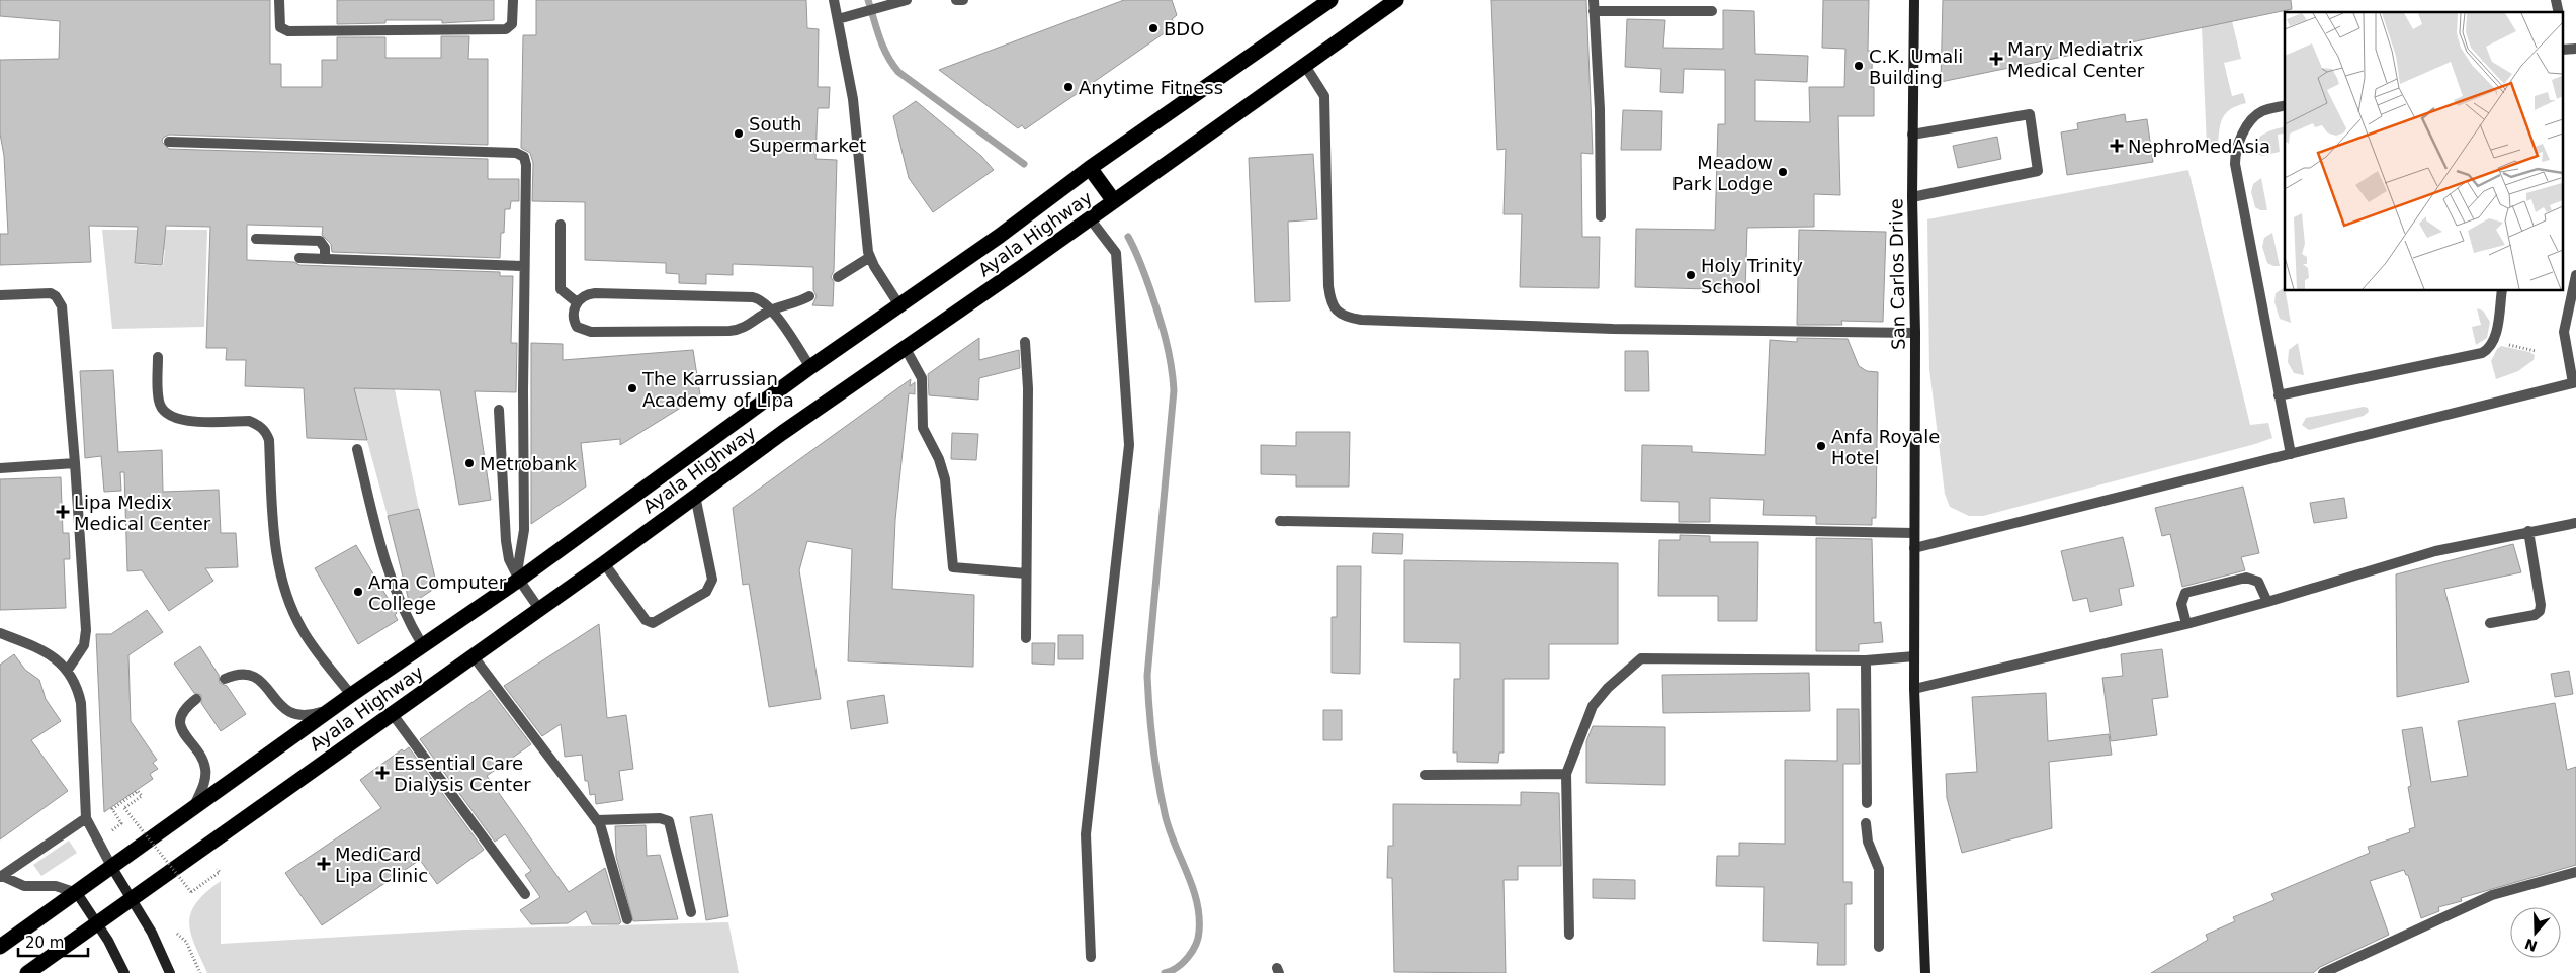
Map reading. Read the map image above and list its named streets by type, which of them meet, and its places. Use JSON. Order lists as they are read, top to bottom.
{
  "streets": {
    "highway": ["Ayala Highway"],
    "street": ["San Carlos Drive"]
  },
  "places": {
    "other": [
      "BDO",
      "C.K. Umali Building",
      "Anytime Fitness",
      "South Supermarket",
      "Meadow Park Lodge",
      "Holy Trinity School",
      "The Karrussian Academy of Lipa",
      "Anfa Royale Hotel",
      "Metrobank",
      "Ama Computer College"
    ],
    "health": [
      "Mary Mediatrix Medical Center",
      "NephroMedAsia",
      "Lipa Medix Medical Center",
      "Essential Care Dialysis Center",
      "MediCard Lipa Clinic"
    ]
  },
  "scale_bar": "20 m",
  "north": "bottom"
}
